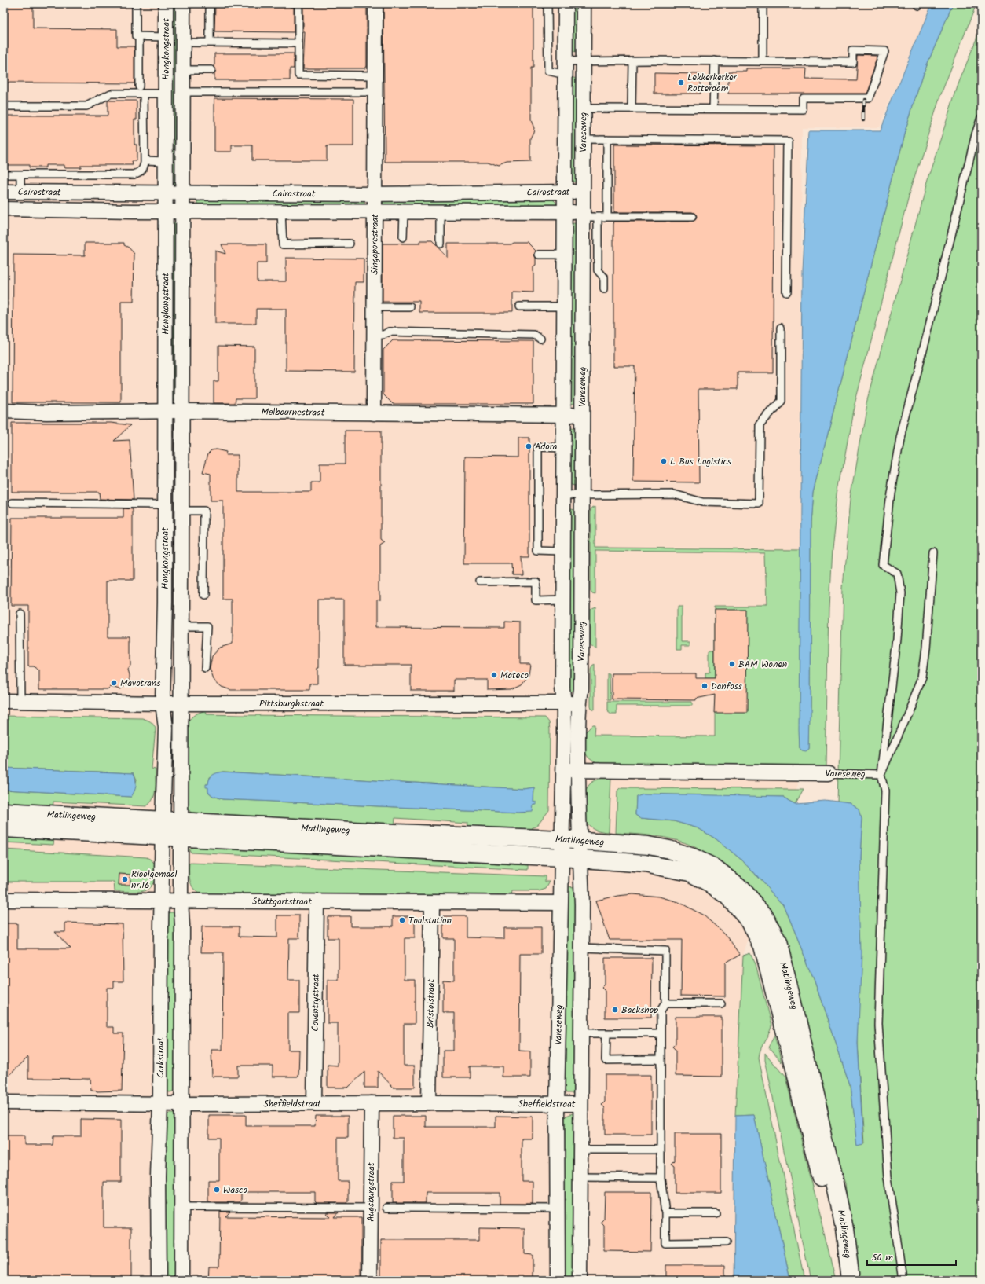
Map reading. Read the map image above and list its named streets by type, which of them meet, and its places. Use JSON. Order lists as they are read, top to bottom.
{
  "streets": {
    "main road": ["Matlingeweg"],
    "street": [
      "Hongkongstraat",
      "Vareseweg",
      "Cairostraat",
      "Singaporestraat",
      "Melbournestraat",
      "Pittsburghstraat",
      "Stuttgartstraat",
      "Coventrystraat",
      "Bristolstraat",
      "Corkstraat",
      "Sheffieldstraat",
      "Augsburgstraat"
    ]
  },
  "crossings": [
    ["Hongkongstraat", "Cairostraat"],
    ["Hongkongstraat", "Melbournestraat"],
    ["Hongkongstraat", "Pittsburghstraat"],
    ["Hongkongstraat", "Matlingeweg"],
    ["Hongkongstraat", "Corkstraat"],
    ["Vareseweg", "Cairostraat"],
    ["Vareseweg", "Melbournestraat"],
    ["Vareseweg", "Pittsburghstraat"],
    ["Vareseweg", "Matlingeweg"],
    ["Vareseweg", "Stuttgartstraat"],
    ["Vareseweg", "Sheffieldstraat"],
    ["Cairostraat", "Singaporestraat"],
    ["Singaporestraat", "Melbournestraat"],
    ["Matlingeweg", "Corkstraat"],
    ["Stuttgartstraat", "Coventrystraat"],
    ["Stuttgartstraat", "Bristolstraat"],
    ["Stuttgartstraat", "Corkstraat"],
    ["Coventrystraat", "Sheffieldstraat"],
    ["Bristolstraat", "Sheffieldstraat"],
    ["Corkstraat", "Sheffieldstraat"],
    ["Sheffieldstraat", "Augsburgstraat"]
  ],
  "places": [
    "Lekkerkerker Rotterdam",
    "Adora",
    "L Bos Logistics",
    "BAM Wonen",
    "Mateco",
    "Mavotrans",
    "Danfoss",
    "Rioolgemaal nr.16",
    "Toolstation",
    "Backshop",
    "Wasco"
  ],
  "scale_bar": "50 m"
}
